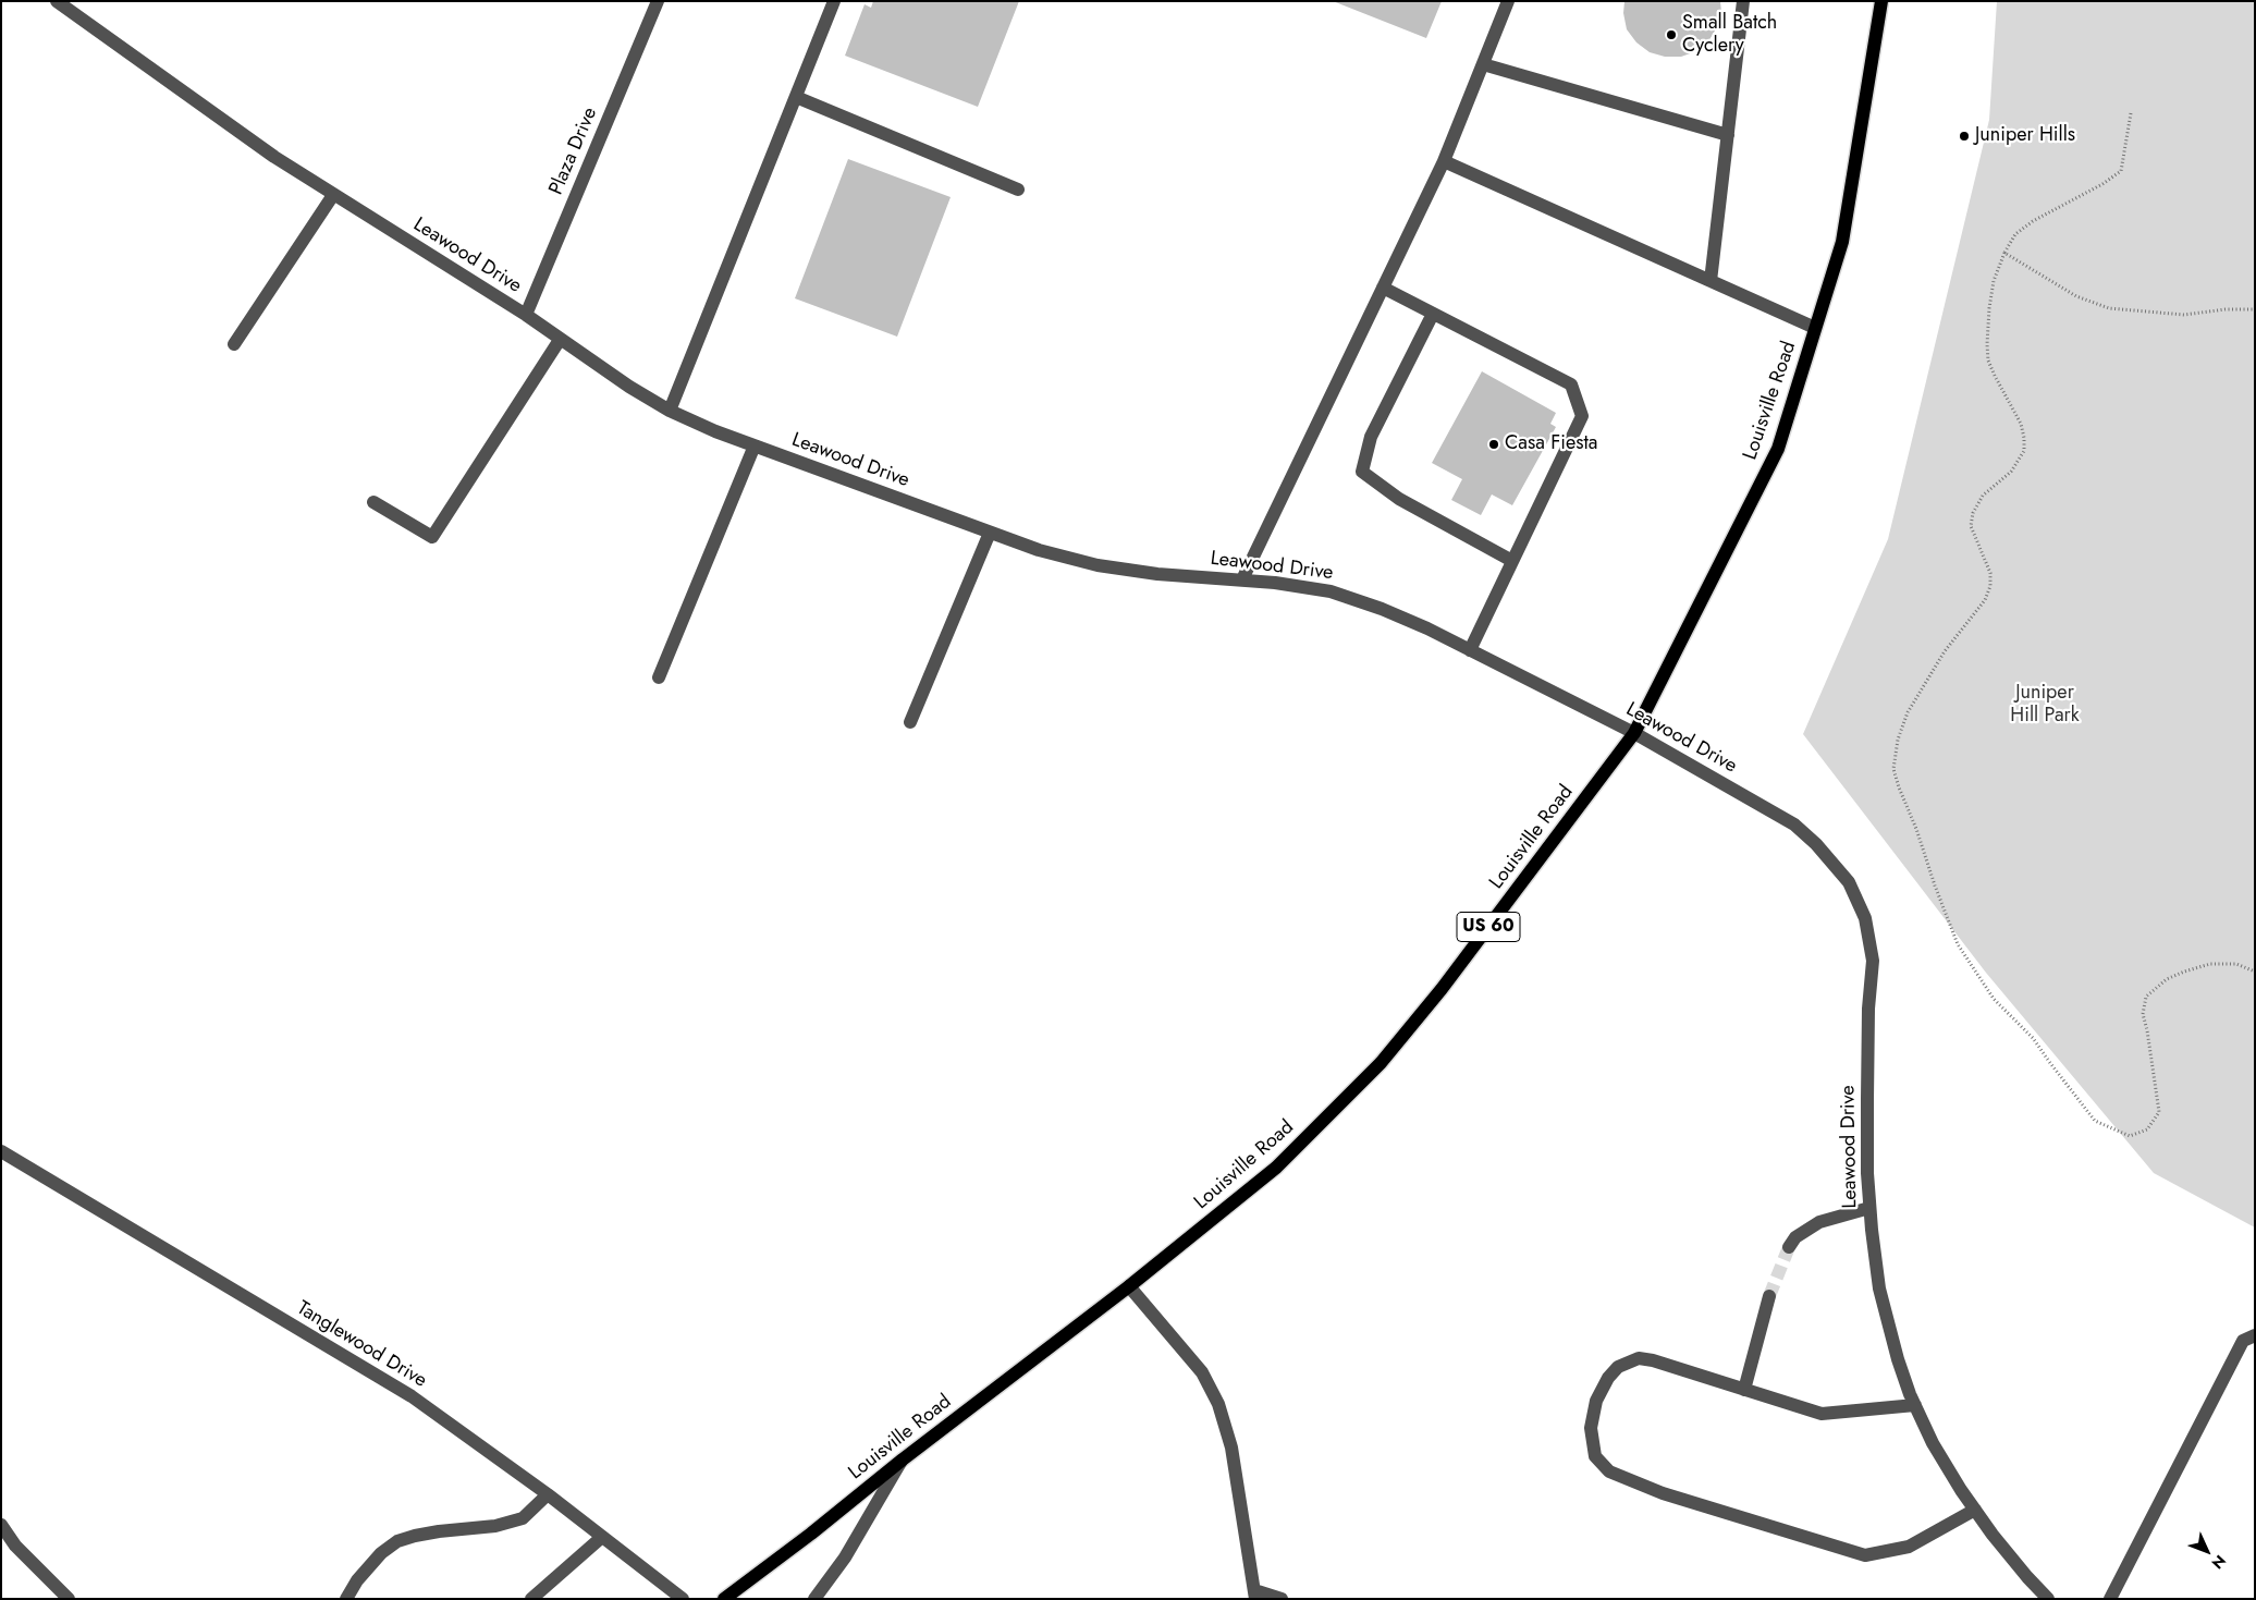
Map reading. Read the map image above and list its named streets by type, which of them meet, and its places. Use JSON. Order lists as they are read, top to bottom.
{
  "streets": {
    "main road": ["Louisville Road", "US 60"],
    "street": ["Plaza Drive", "Leawood Drive", "Tanglewood Drive"]
  },
  "crossings": [
    ["Plaza Drive", "Leawood Drive"],
    ["Leawood Drive", "Louisville Road"]
  ],
  "parks": ["Juniper Hill Park"],
  "places": ["Small Batch Cyclery", "Juniper Hills", "Casa Fiesta"],
  "north": "bottom right"
}
